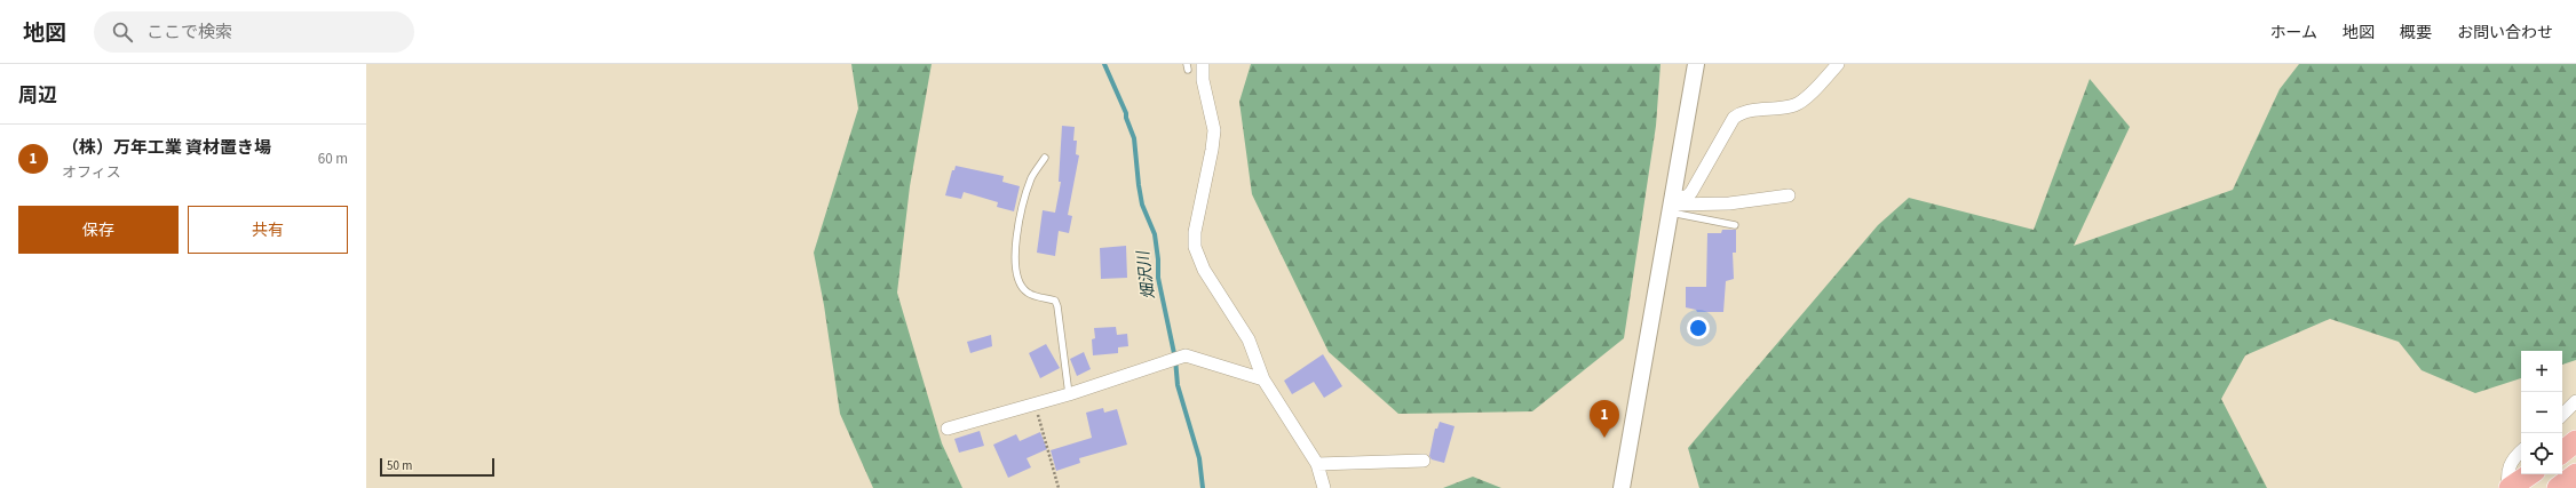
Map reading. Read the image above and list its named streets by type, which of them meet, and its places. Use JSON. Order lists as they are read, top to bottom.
{
  "water": ["畑沢川"],
  "scale_bar": "50 m",
  "page": {
    "header": "地図",
    "search": "ここで検索",
    "nav": [
      "ホーム",
      "地図",
      "概要",
      "お問い合わせ"
    ],
    "heading": "周辺",
    "list": [
      {
        "mark": "1",
        "name": "（株）万年工業 資材置き場",
        "note": "オフィス",
        "value": "60 m"
      }
    ],
    "buttons": ["保存", "共有"],
    "map_buttons": ["+", "−"],
    "pins": "1",
    "scale": "50 m"
  }
}
